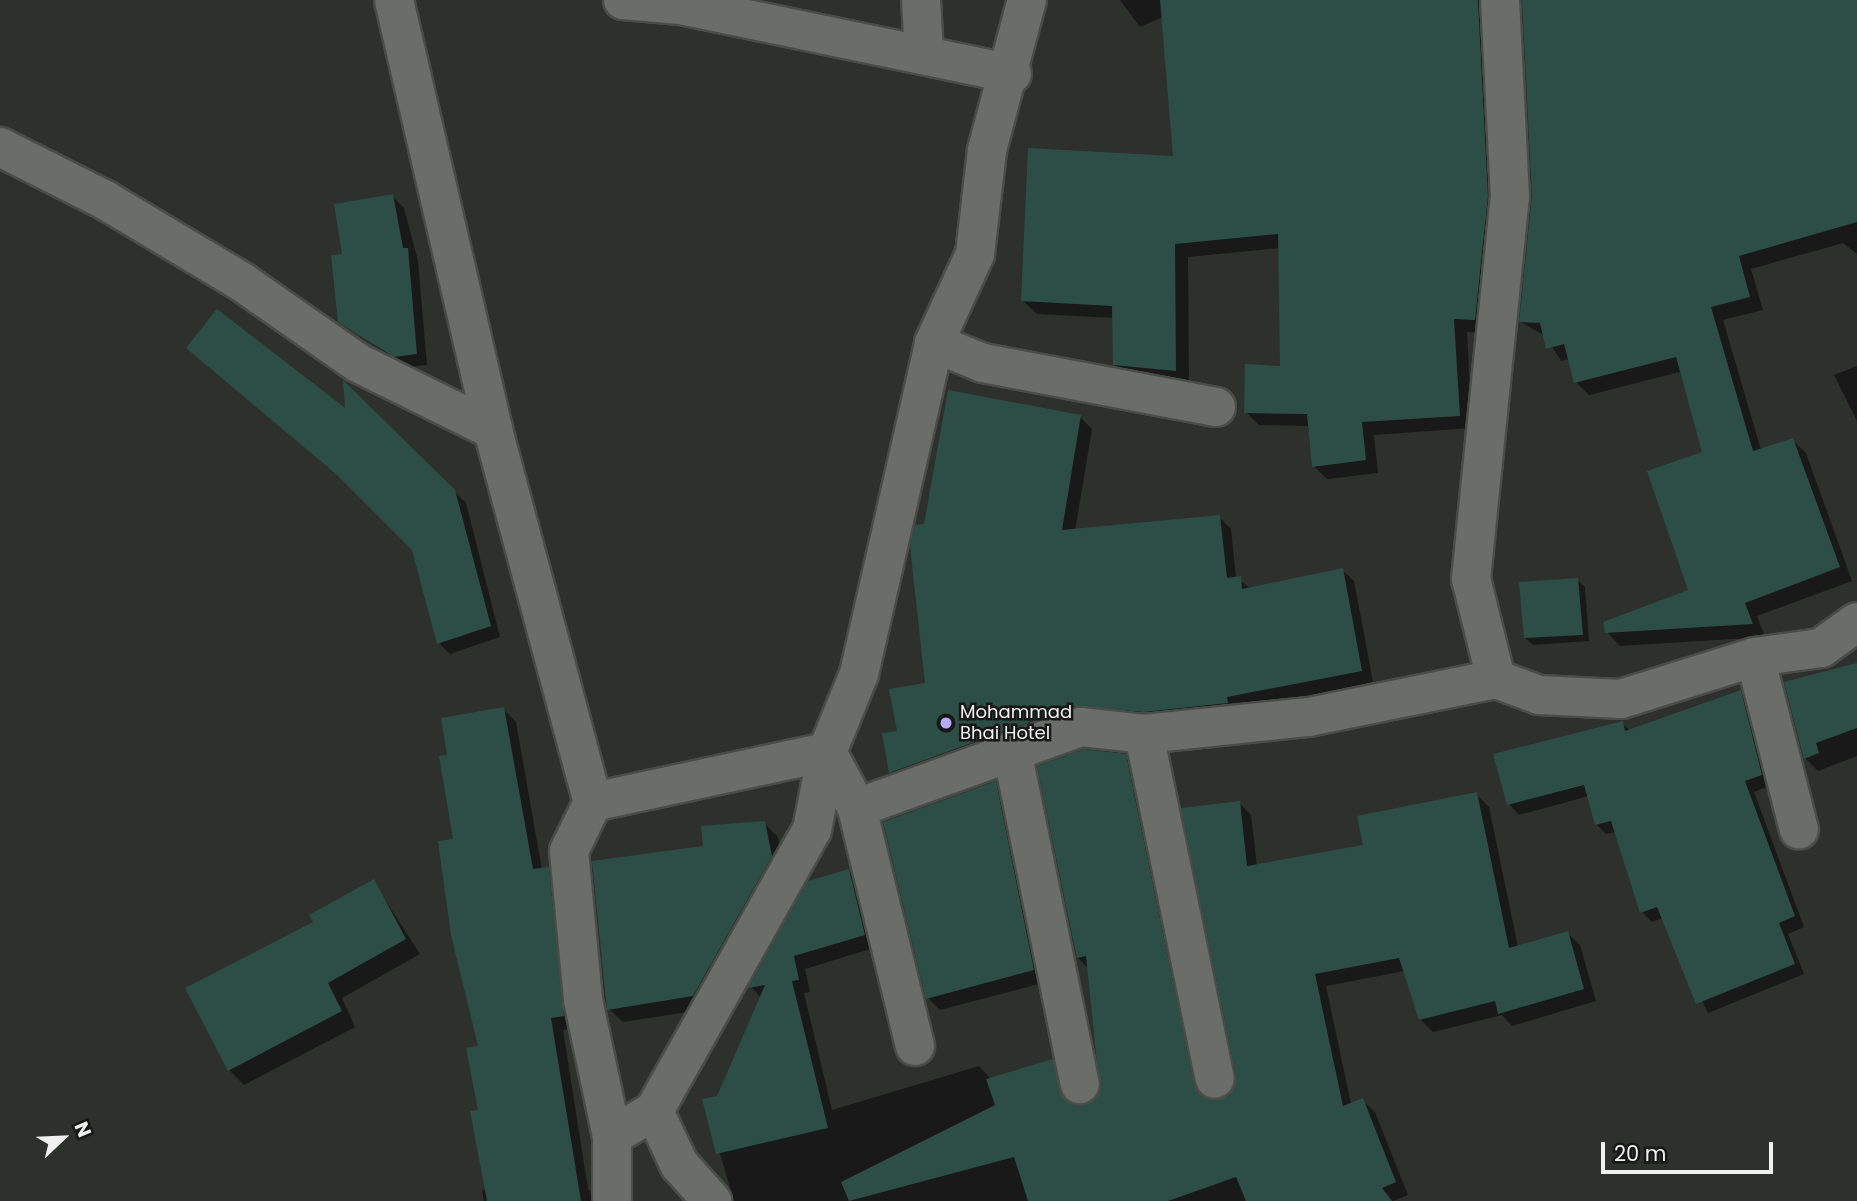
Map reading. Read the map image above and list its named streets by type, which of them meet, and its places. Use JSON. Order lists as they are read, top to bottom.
{
  "places": ["Mohammad Bhai Hotel"],
  "scale_bar": "20 m",
  "north": "top right"
}
